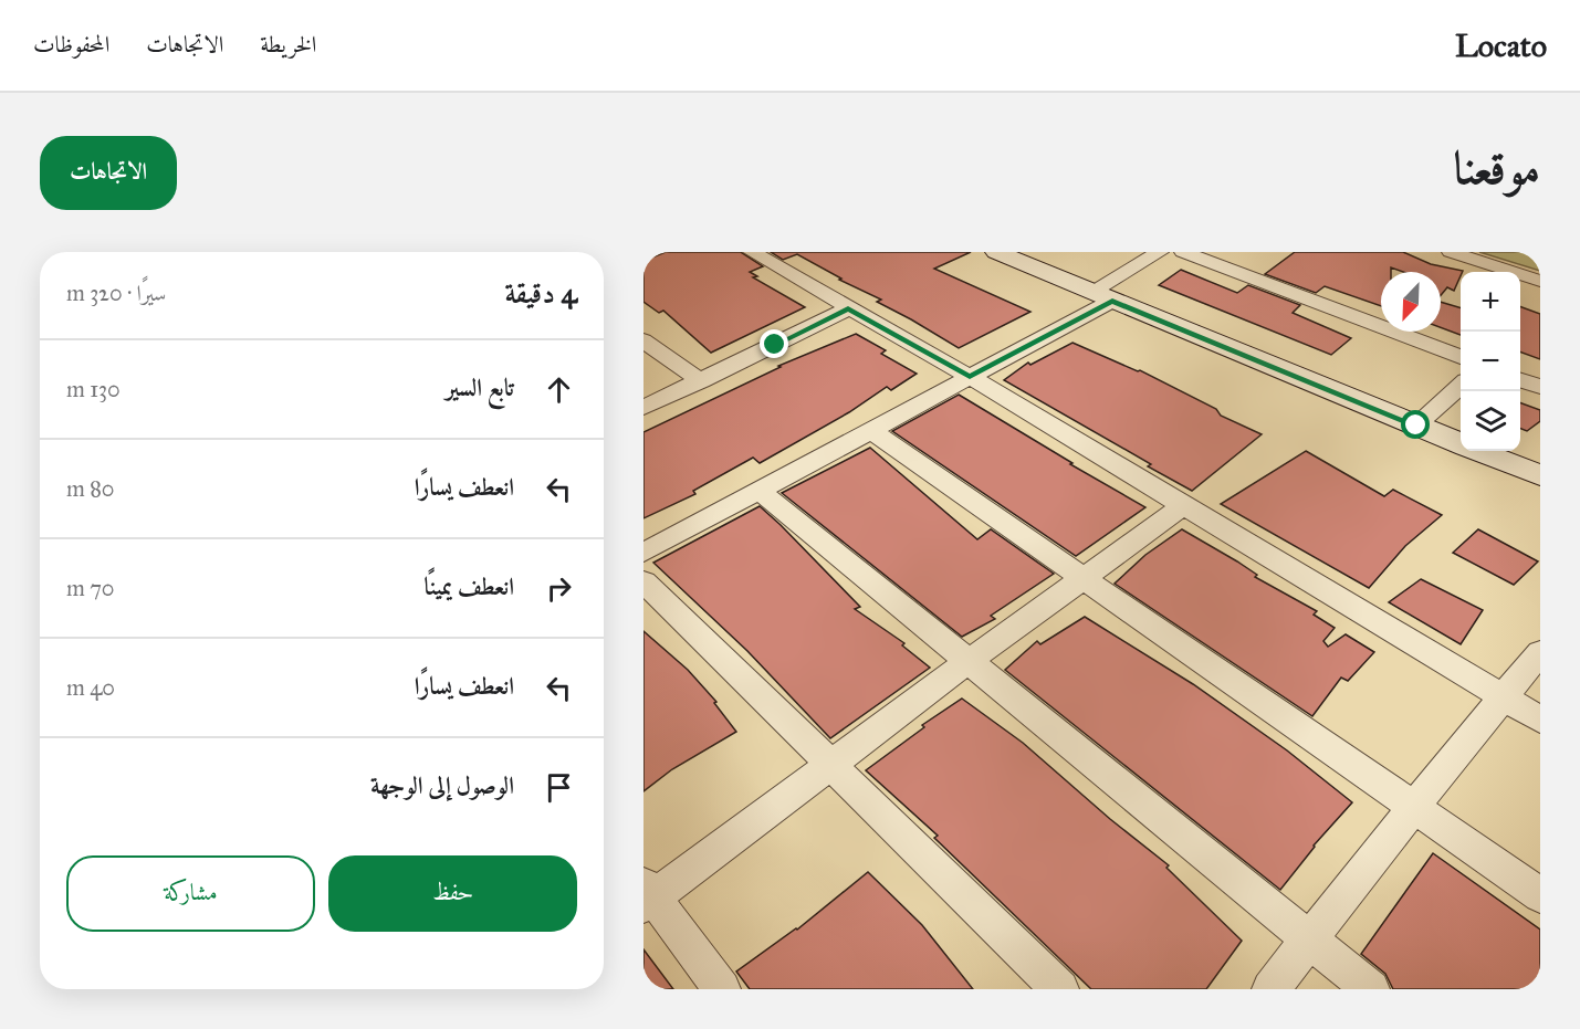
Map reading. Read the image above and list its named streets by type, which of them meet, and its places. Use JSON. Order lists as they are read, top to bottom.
{
  "north": "bottom left",
  "page": {
    "header": "Locato",
    "nav": ["الخريطة", "الاتجاهات", "المحفوظات"],
    "title": "موقعنا",
    "buttons": [
      "الاتجاهات",
      ["حفظ", "مشاركة"]
    ],
    "heading": ["4 دقيقة", "سيرًا · 320 m"],
    "map_buttons": ["+", "−"],
    "list": [
      ["تابع السير", "130 m"],
      ["انعطف يسارًا", "80 m"],
      ["انعطف يمينًا", "70 m"],
      ["انعطف يسارًا", "40 m"],
      "الوصول إلى الوجهة"
    ]
  }
}
